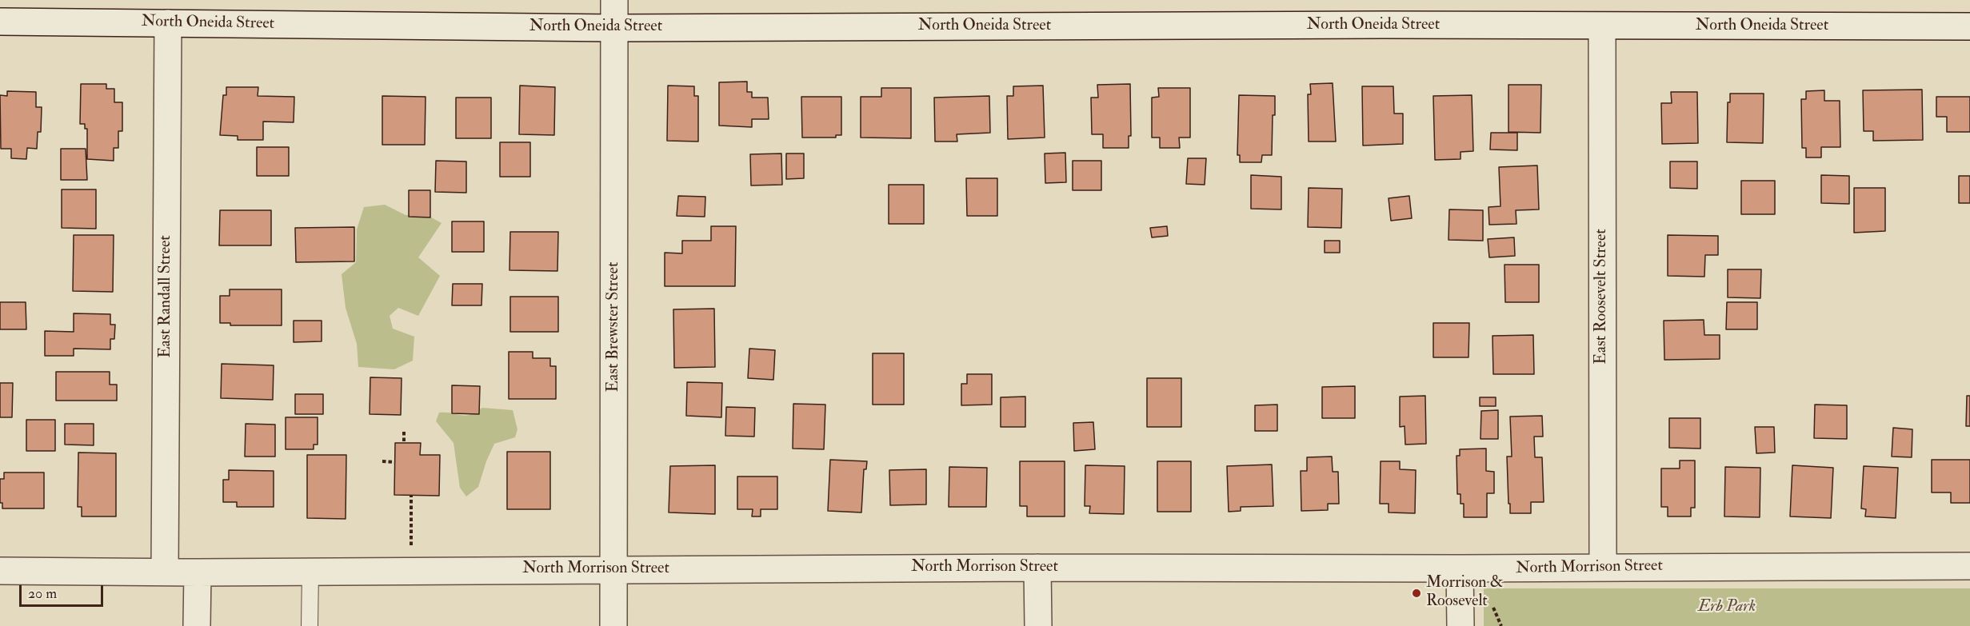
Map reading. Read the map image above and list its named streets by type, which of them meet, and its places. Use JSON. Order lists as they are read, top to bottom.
{
  "streets": {
    "street": [
      "North Oneida Street",
      "East Randall Street",
      "East Roosevelt Street",
      "East Brewster Street",
      "North Morrison Street"
    ]
  },
  "crossings": [
    ["North Oneida Street", "East Randall Street"],
    ["North Oneida Street", "East Roosevelt Street"],
    ["North Oneida Street", "East Brewster Street"],
    ["East Randall Street", "North Morrison Street"],
    ["East Roosevelt Street", "North Morrison Street"],
    ["East Brewster Street", "North Morrison Street"]
  ],
  "parks": ["Erb Park"],
  "places": ["Morrison & Roosevelt"],
  "scale_bar": "20 m"
}
